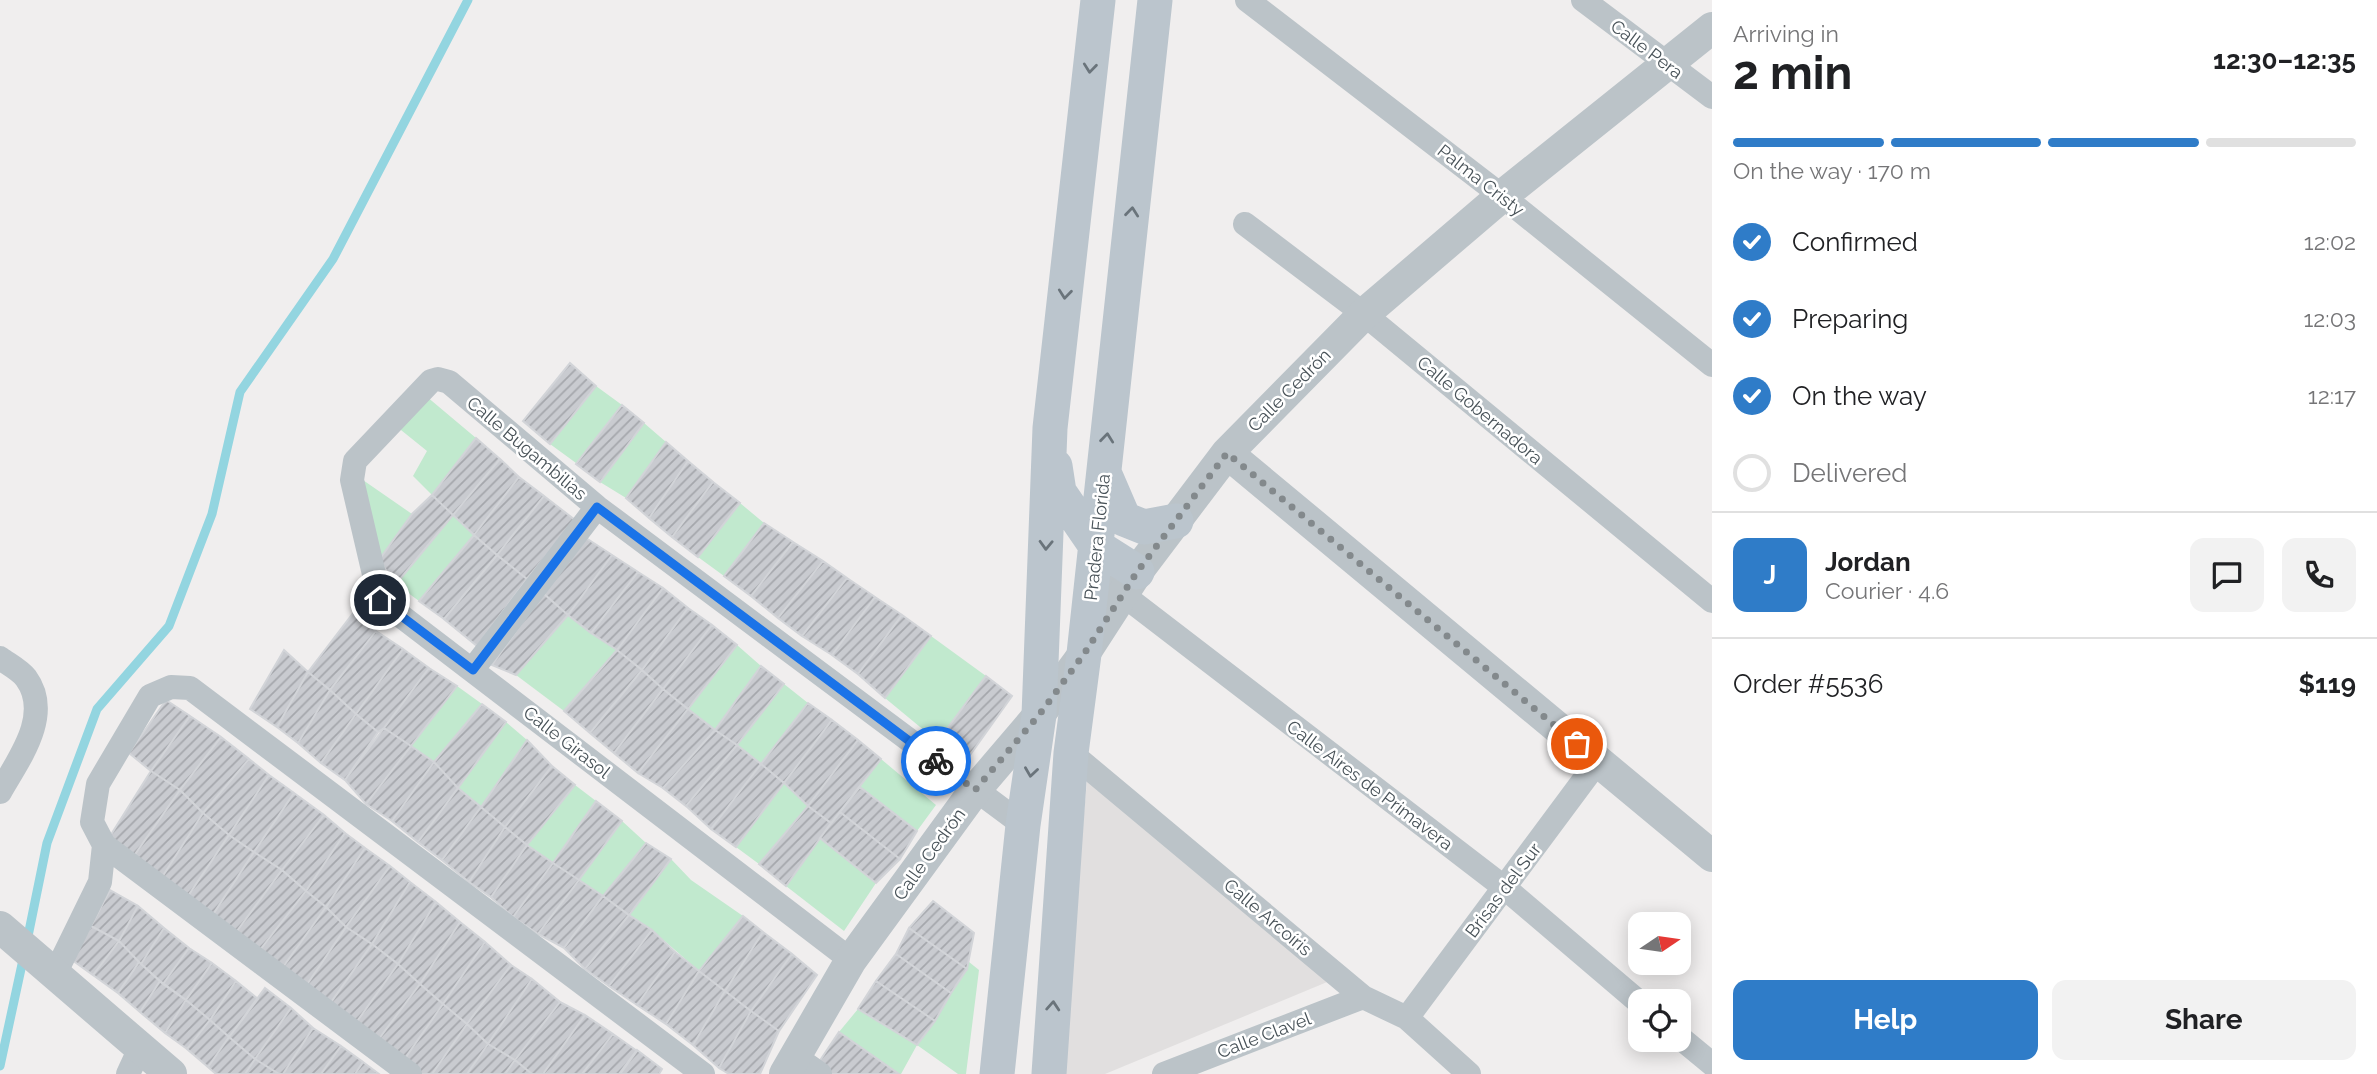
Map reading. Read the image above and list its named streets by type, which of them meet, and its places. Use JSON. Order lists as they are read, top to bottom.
{
  "streets": {
    "main road": ["Pradera Florida"],
    "street": [
      "Calle Pera",
      "Palma Cristy",
      "Calle Cedrón",
      "Calle Gobernadora",
      "Calle Bugambilias",
      "Calle Girasol",
      "Calle Aires de Primavera",
      "Brisas del Sur",
      "Calle Arcoíris",
      "Calle Clavel"
    ]
  },
  "crossings": [
    ["Calle Pera", "Calle Cedrón"],
    ["Palma Cristy", "Calle Cedrón"],
    ["Calle Cedrón", "Calle Gobernadora"],
    ["Calle Cedrón", "Calle Bugambilias"],
    ["Calle Cedrón", "Pradera Florida"],
    ["Calle Cedrón", "Calle Girasol"],
    ["Calle Cedrón", "Calle Aires de Primavera"],
    ["Calle Bugambilias", "Calle Girasol"],
    ["Pradera Florida", "Calle Aires de Primavera"],
    ["Pradera Florida", "Calle Arcoíris"],
    ["Calle Aires de Primavera", "Brisas del Sur"],
    ["Brisas del Sur", "Calle Arcoíris"],
    ["Calle Arcoíris", "Calle Clavel"]
  ],
  "north": "right",
  "page": {
    "heading": ["2 min", "Arriving in", "12:30–12:35"],
    "panel": [
      "Jordan",
      "Courier · 4.6",
      "Order #5536",
      "$119"
    ],
    "bar": "On the way · 170 m",
    "list": [
      ["Confirmed", "12:02"],
      ["Preparing", "12:03"],
      ["On the way", "12:17"],
      "Delivered"
    ],
    "round": "J",
    "buttons": ["Help", "Share"]
  }
}
